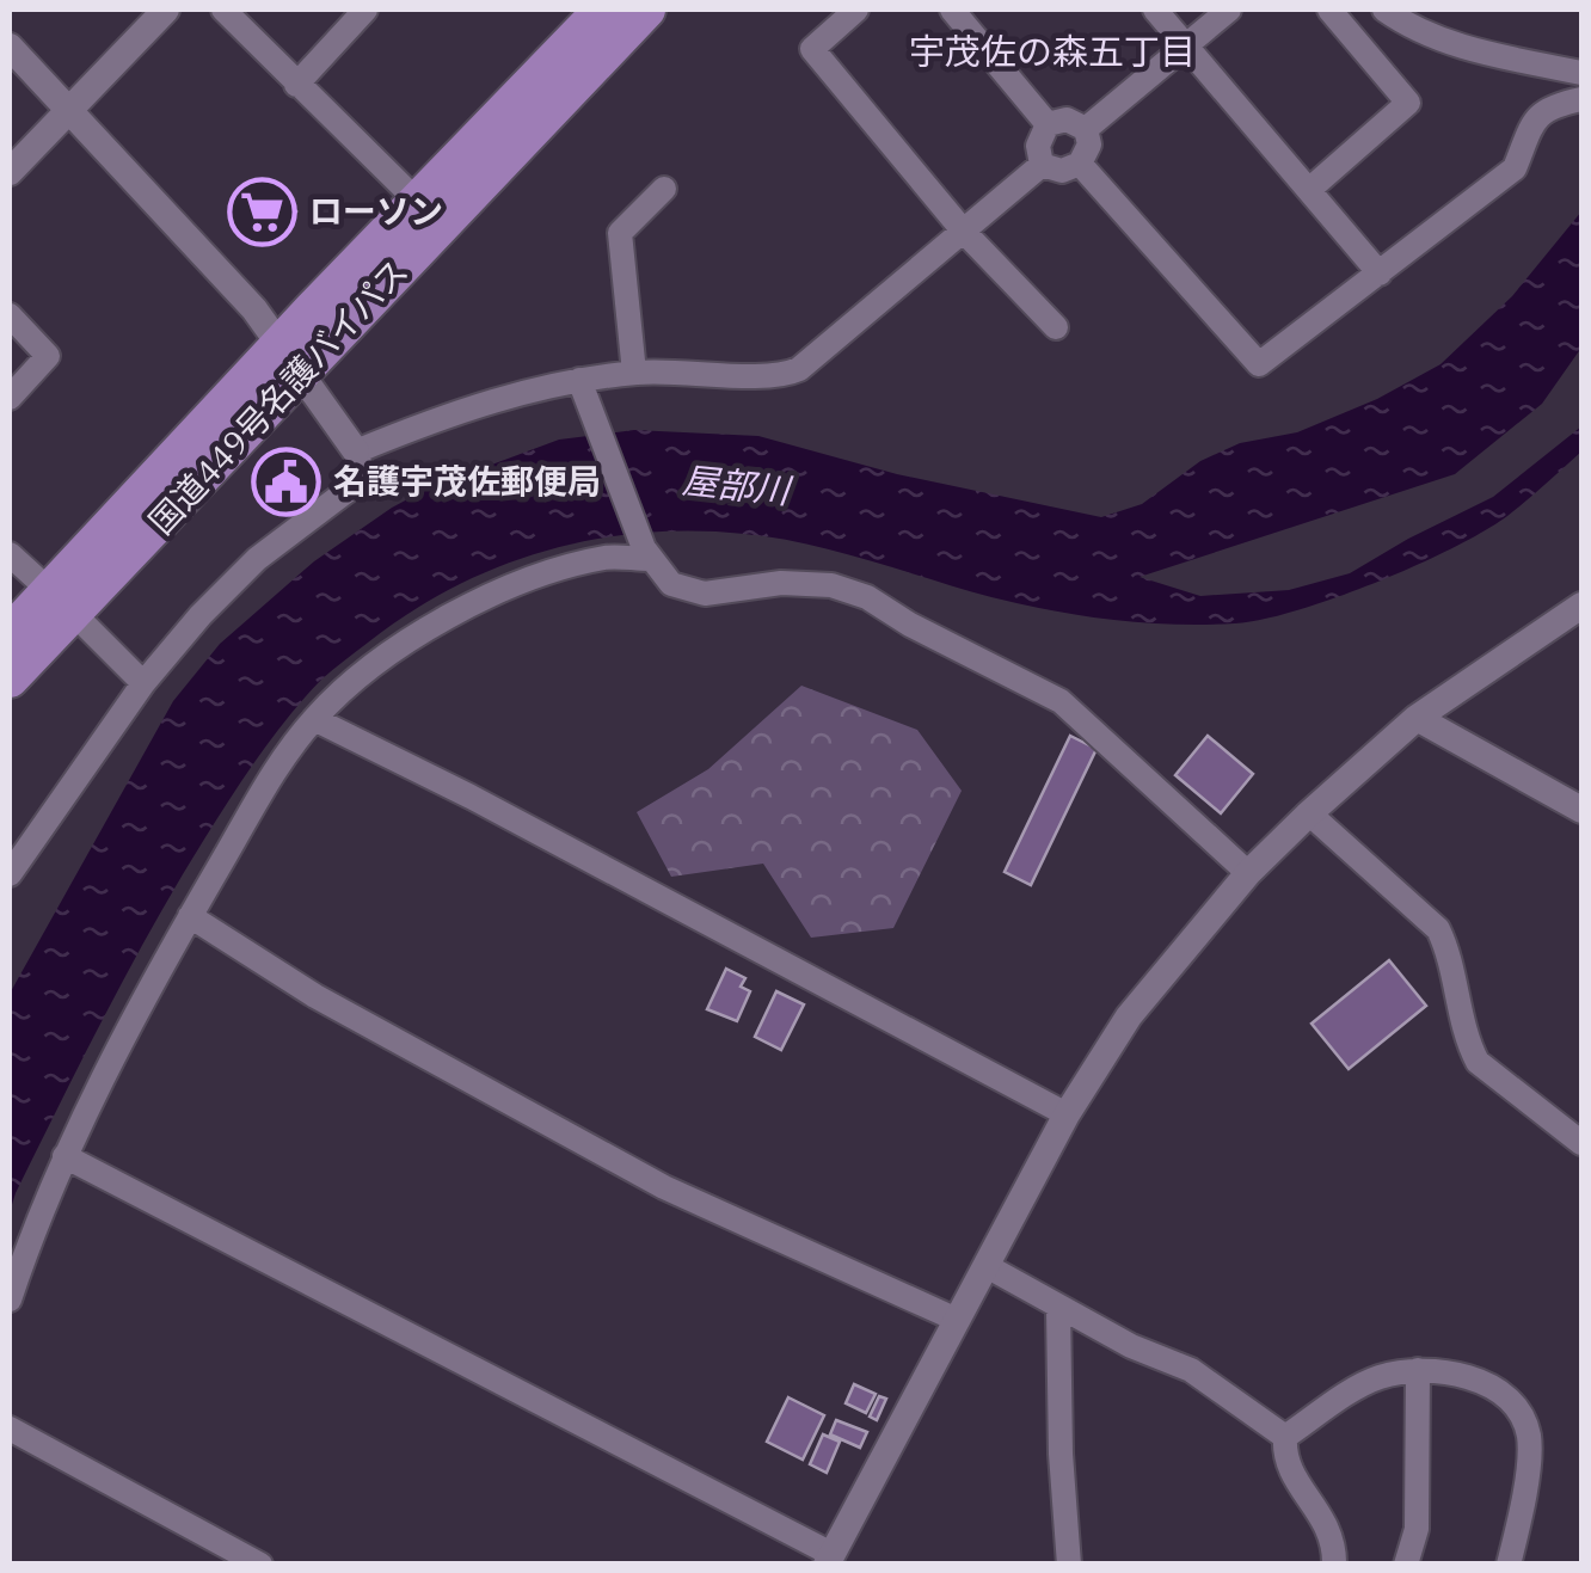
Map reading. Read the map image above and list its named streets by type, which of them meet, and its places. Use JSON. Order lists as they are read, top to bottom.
{
  "streets": {
    "highway": ["国道449号名護バイパス"]
  },
  "districts": ["宇茂佐の森五丁目"],
  "water": ["屋部川"],
  "places": {
    "supermarket": ["ローソン"],
    "public building": ["名護宇茂佐郵便局"]
  }
}
